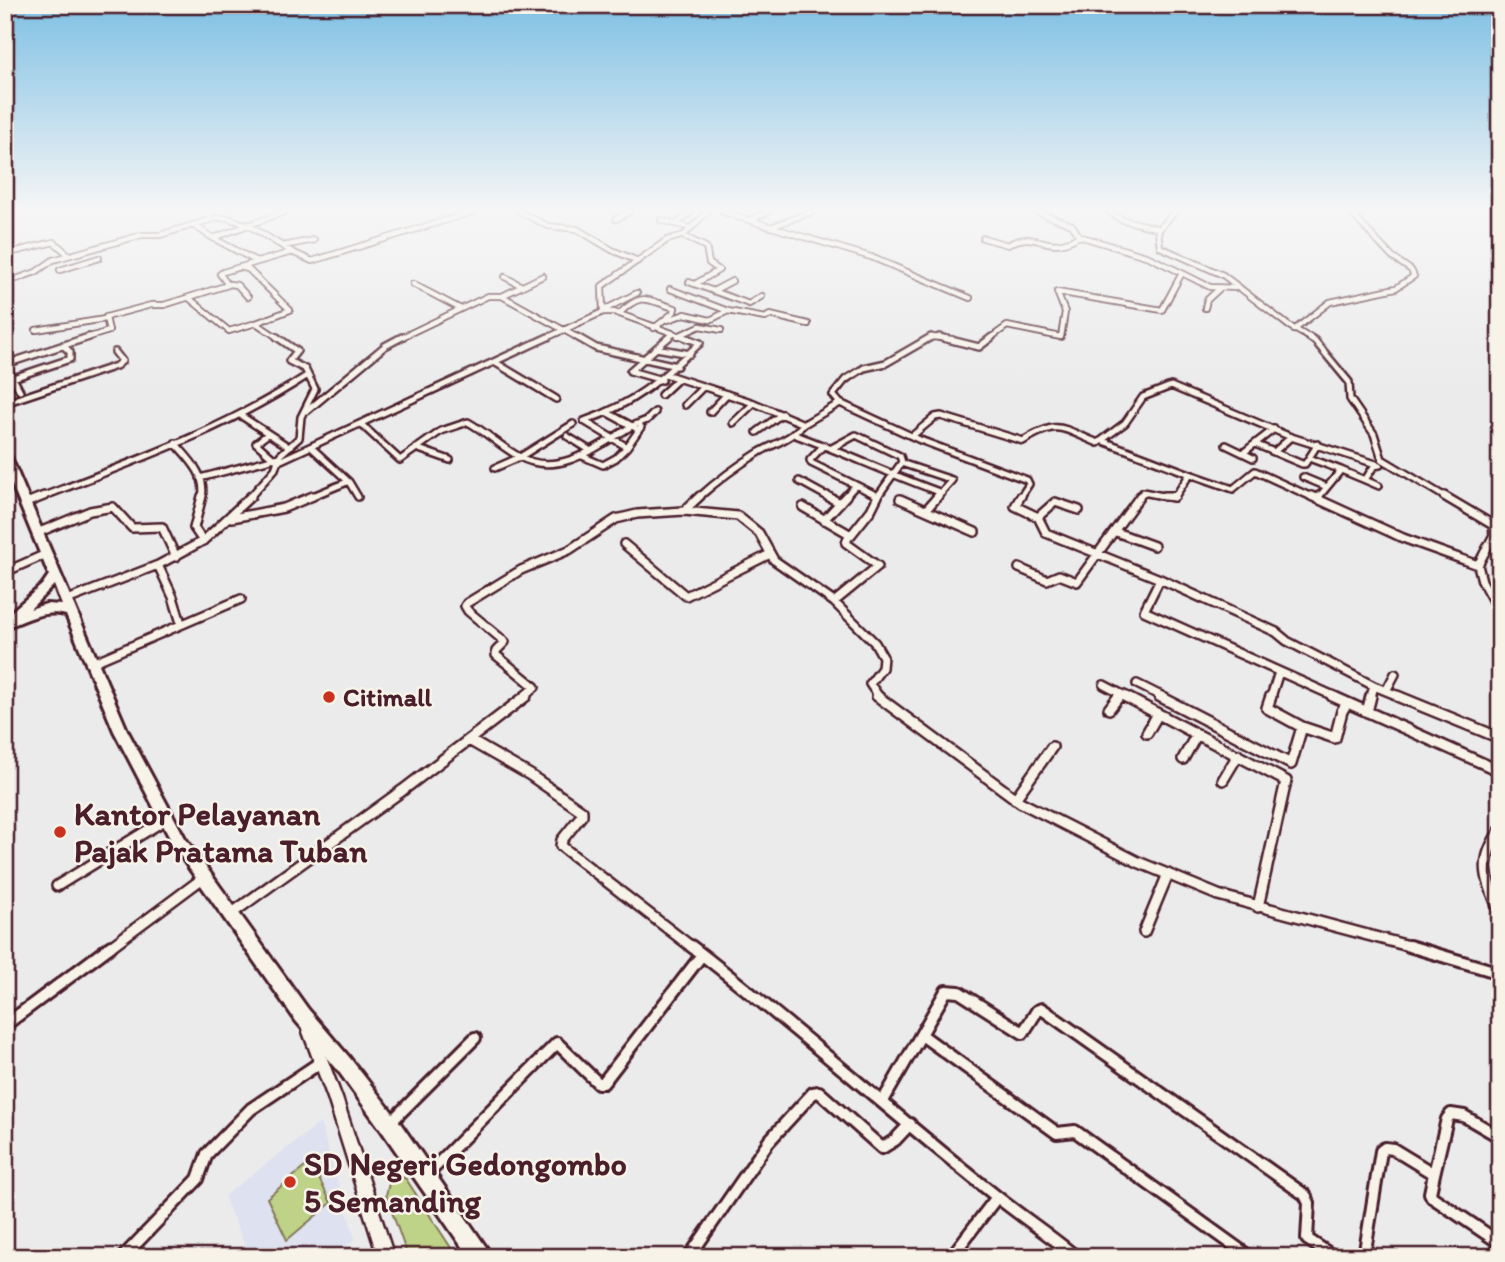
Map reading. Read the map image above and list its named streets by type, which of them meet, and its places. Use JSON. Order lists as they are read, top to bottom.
{
  "places": ["Citimall", "Kantor Pelayanan Pajak Pratama Tuban", "SD Negeri Gedongombo 5 Semanding"]
}
